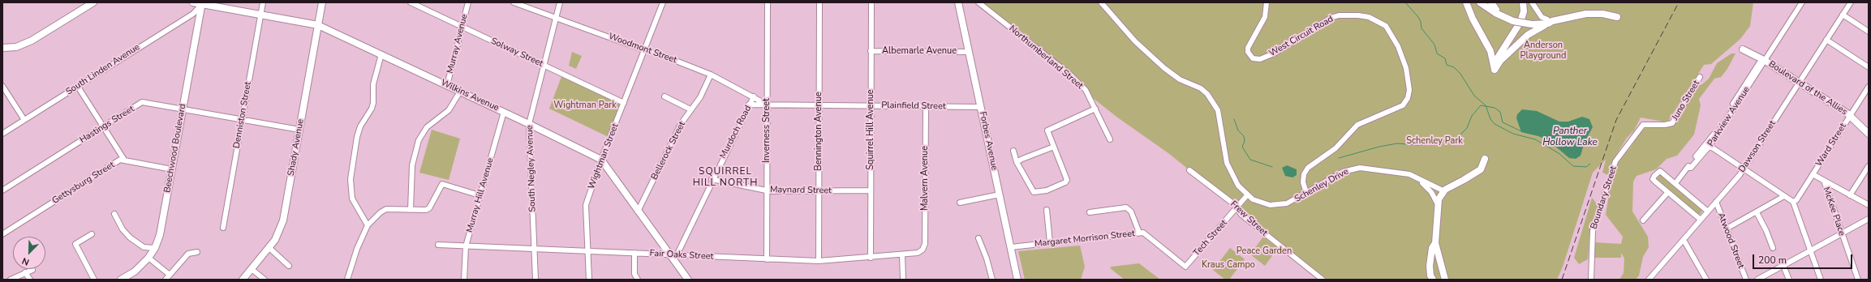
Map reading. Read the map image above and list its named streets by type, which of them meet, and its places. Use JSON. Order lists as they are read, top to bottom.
{
  "streets": {
    "main road": [
      "Boulevard of the Allies",
      "Wilkins Avenue",
      "Forbes Avenue",
      "Shady Avenue",
      "Beechwood Boulevard"
    ],
    "street": [
      "West Circuit Road",
      "Murray Avenue",
      "Woodmont Street",
      "Albemarle Avenue",
      "Solway Street",
      "Northumberland Street",
      "South Linden Avenue",
      "Juno Street",
      "Plainfield Street",
      "Denniston Street",
      "Parkview Avenue",
      "Hastings Street",
      "Squirrel Hill Avenue",
      "Inverness Street",
      "Bennington Avenue",
      "Murdoch Road",
      "Ward Street",
      "Dawson Street",
      "Bellerock Street",
      "Wightman Street",
      "South Negley Avenue",
      "Malvern Avenue",
      "Gettysburg Street",
      "Schenley Drive",
      "Maynard Street",
      "Murray Hill Avenue",
      "Boundary Street",
      "McKee Place",
      "Frew Street",
      "Tech Street",
      "Margaret Morrison Street",
      "Atwood Street",
      "Fair Oaks Street"
    ]
  },
  "crossings": [
    ["West Circuit Road", "Schenley Drive"],
    ["Murray Avenue", "Solway Street"],
    ["Murray Avenue", "Wilkins Avenue"],
    ["Woodmont Street", "Plainfield Street"],
    ["Woodmont Street", "Inverness Street"],
    ["Woodmont Street", "Murdoch Road"],
    ["Woodmont Street", "Bellerock Street"],
    ["Woodmont Street", "Wightman Street"],
    ["Woodmont Street", "South Negley Avenue"],
    ["Albemarle Avenue", "Squirrel Hill Avenue"],
    ["Albemarle Avenue", "Forbes Avenue"],
    ["Solway Street", "Wightman Street"],
    ["Solway Street", "South Negley Avenue"],
    ["South Linden Avenue", "Wilkins Avenue"],
    ["South Linden Avenue", "Beechwood Boulevard"],
    ["Boulevard of the Allies", "Parkview Avenue"],
    ["Boulevard of the Allies", "Ward Street"],
    ["Boulevard of the Allies", "Dawson Street"],
    ["Wilkins Avenue", "Denniston Street"],
    ["Wilkins Avenue", "Murdoch Road"],
    ["Wilkins Avenue", "Shady Avenue"],
    ["Wilkins Avenue", "Beechwood Boulevard"],
    ["Wilkins Avenue", "Bellerock Street"],
    ["Wilkins Avenue", "Wightman Street"],
    ["Wilkins Avenue", "South Negley Avenue"],
    ["Wilkins Avenue", "Murray Hill Avenue"],
    ["Wilkins Avenue", "Fair Oaks Street"],
    ["Juno Street", "Boundary Street"],
    ["Plainfield Street", "Squirrel Hill Avenue"],
    ["Plainfield Street", "Inverness Street"],
    ["Plainfield Street", "Bennington Avenue"],
    ["Plainfield Street", "Murdoch Road"],
    ["Plainfield Street", "Forbes Avenue"],
    ["Plainfield Street", "Malvern Avenue"],
    ["Denniston Street", "Hastings Street"],
    ["Hastings Street", "Shady Avenue"],
    ["Hastings Street", "Beechwood Boulevard"],
    ["Squirrel Hill Avenue", "Maynard Street"],
    ["Squirrel Hill Avenue", "Fair Oaks Street"],
    ["Inverness Street", "Maynard Street"],
    ["Inverness Street", "Fair Oaks Street"],
    ["Bennington Avenue", "Maynard Street"],
    ["Bennington Avenue", "Fair Oaks Street"],
    ["Murdoch Road", "Maynard Street"],
    ["Murdoch Road", "Fair Oaks Street"],
    ["Forbes Avenue", "Margaret Morrison Street"],
    ["Dawson Street", "Atwood Street"],
    ["Beechwood Boulevard", "Gettysburg Street"],
    ["Wightman Street", "Fair Oaks Street"],
    ["South Negley Avenue", "Fair Oaks Street"],
    ["Malvern Avenue", "Fair Oaks Street"],
    ["Schenley Drive", "Tech Street"],
    ["Murray Hill Avenue", "Fair Oaks Street"],
    ["Frew Street", "Tech Street"],
    ["Tech Street", "Margaret Morrison Street"]
  ],
  "districts": ["SQUIRREL HILL NORTH"],
  "water": ["Panther Hollow Lake"],
  "parks": [
    "Anderson Playground",
    "Wightman Park",
    "Schenley Park",
    "Peace Garden",
    "Kraus Campo"
  ],
  "scale_bar": "200 m",
  "north": "bottom left"
}
